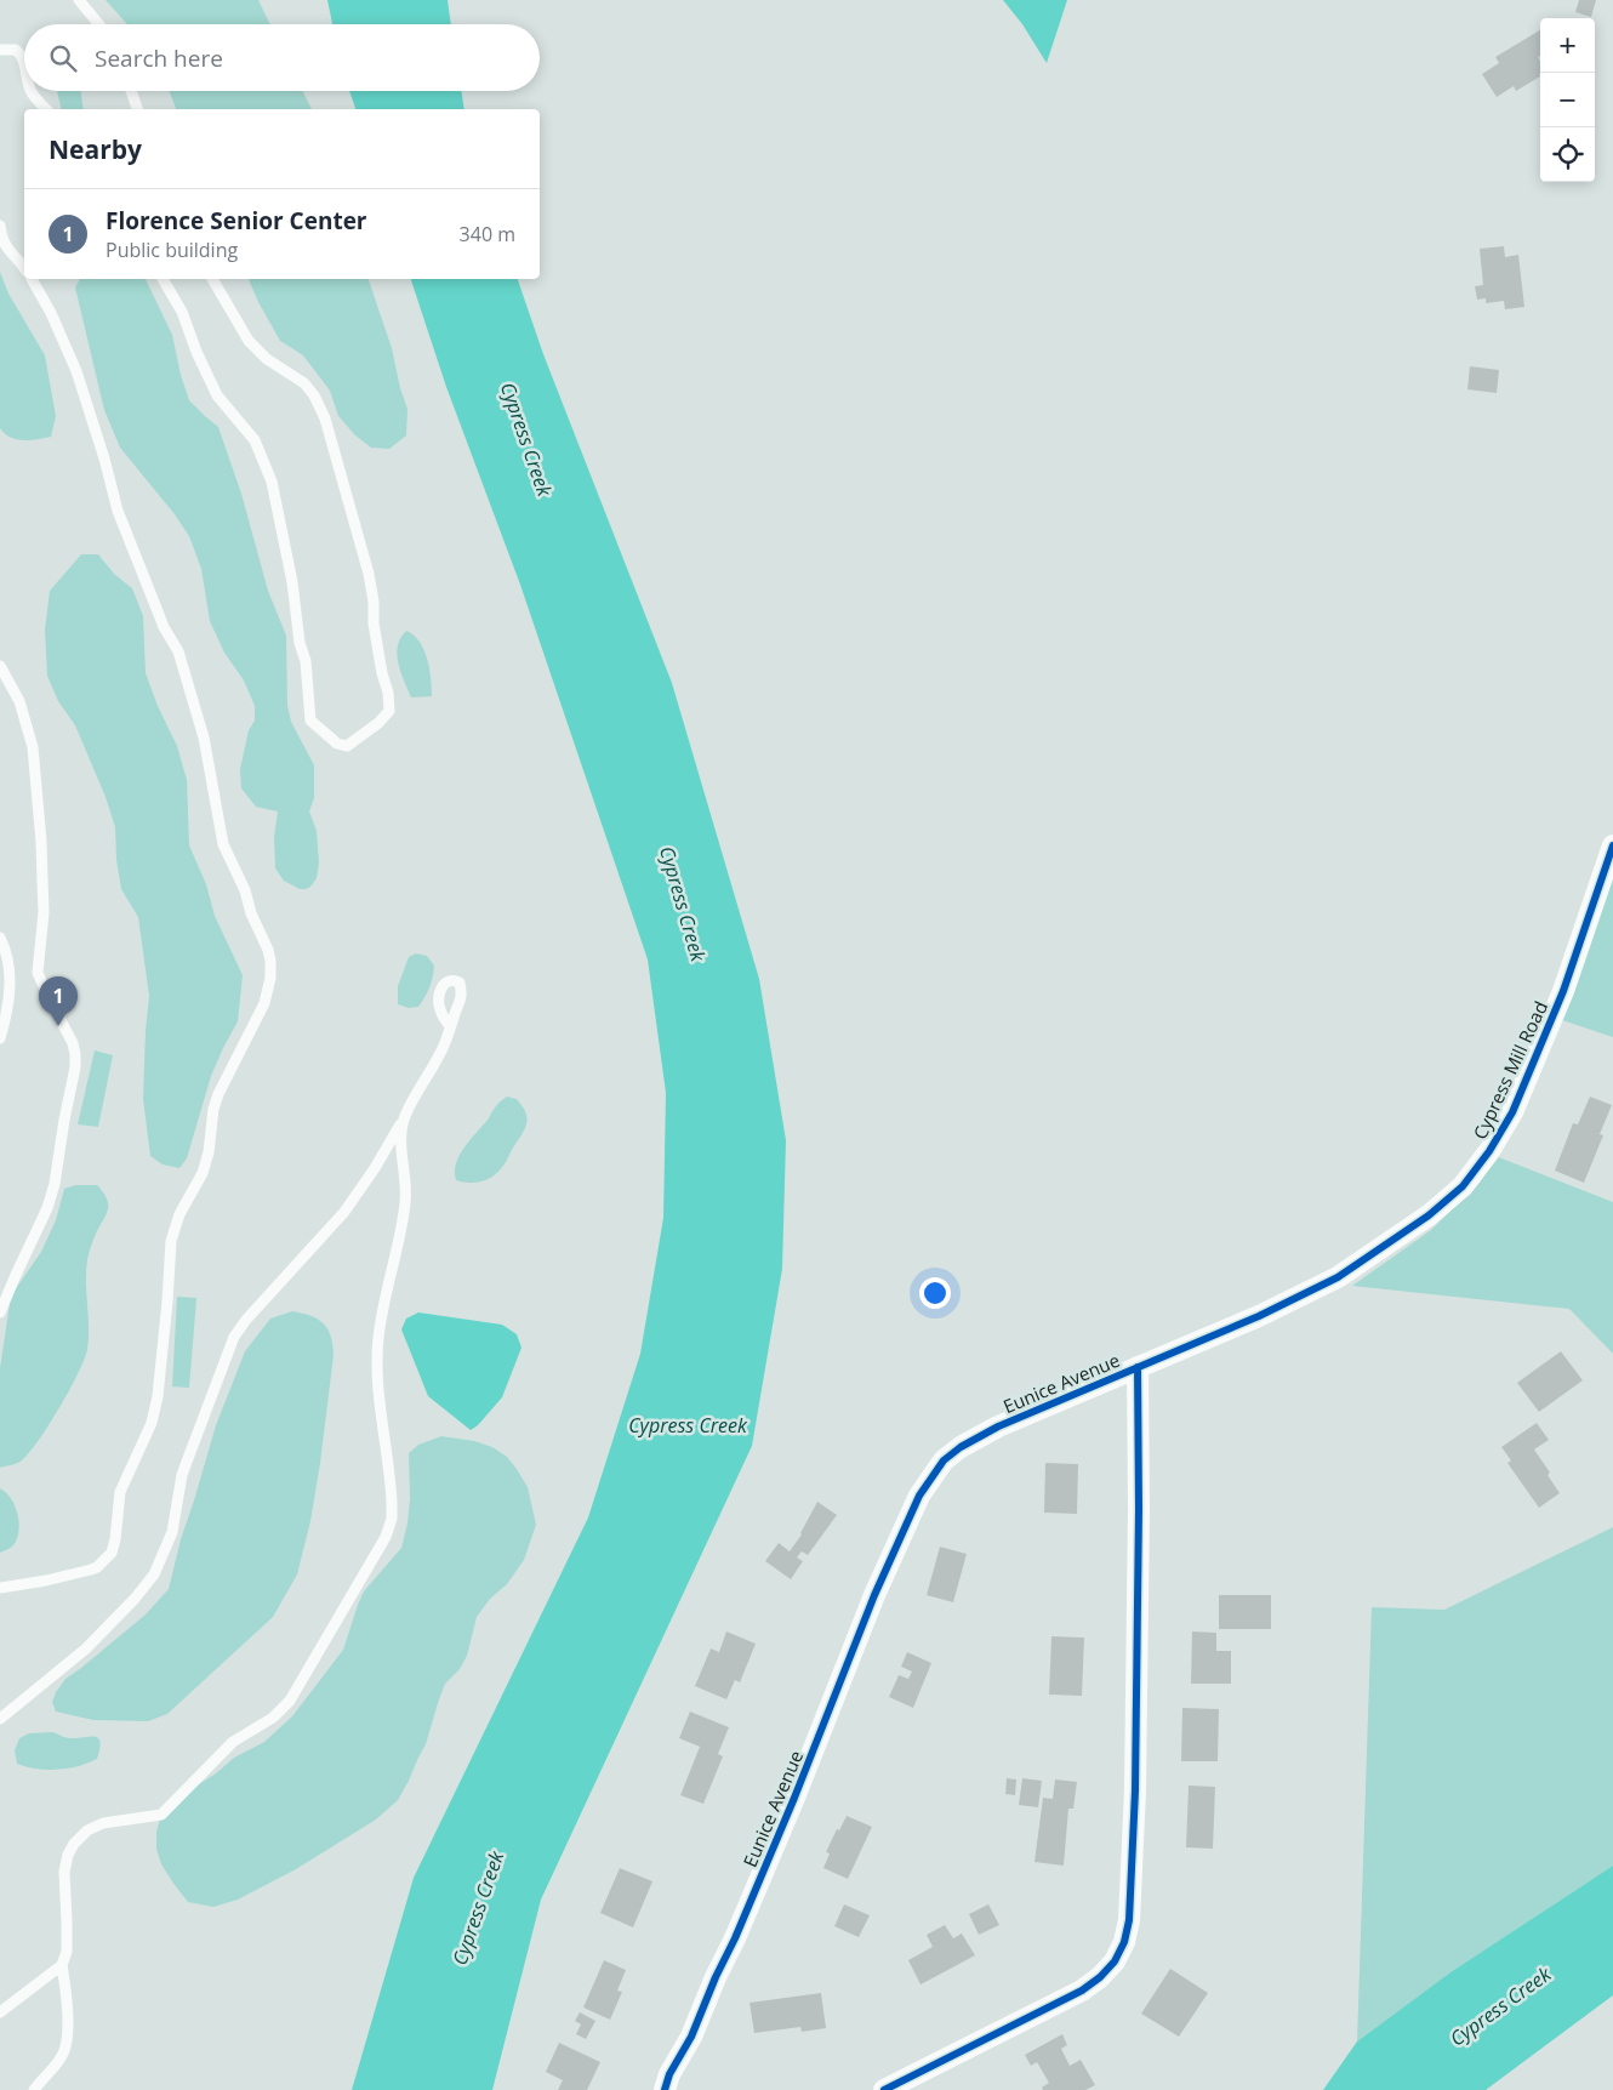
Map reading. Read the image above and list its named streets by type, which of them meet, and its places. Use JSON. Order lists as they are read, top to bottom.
{
  "streets": {
    "street": ["Cypress Mill Road", "Eunice Avenue"]
  },
  "crossings": [
    ["Cypress Mill Road", "Eunice Avenue"]
  ],
  "water": ["Cypress Creek"],
  "page": {
    "map_buttons": ["+", "−"],
    "search": "Search here",
    "heading": "Nearby",
    "list": [
      {
        "mark": "1",
        "name": "Florence Senior Center",
        "note": "Public building",
        "value": "340 m"
      }
    ],
    "pins": "1"
  }
}
